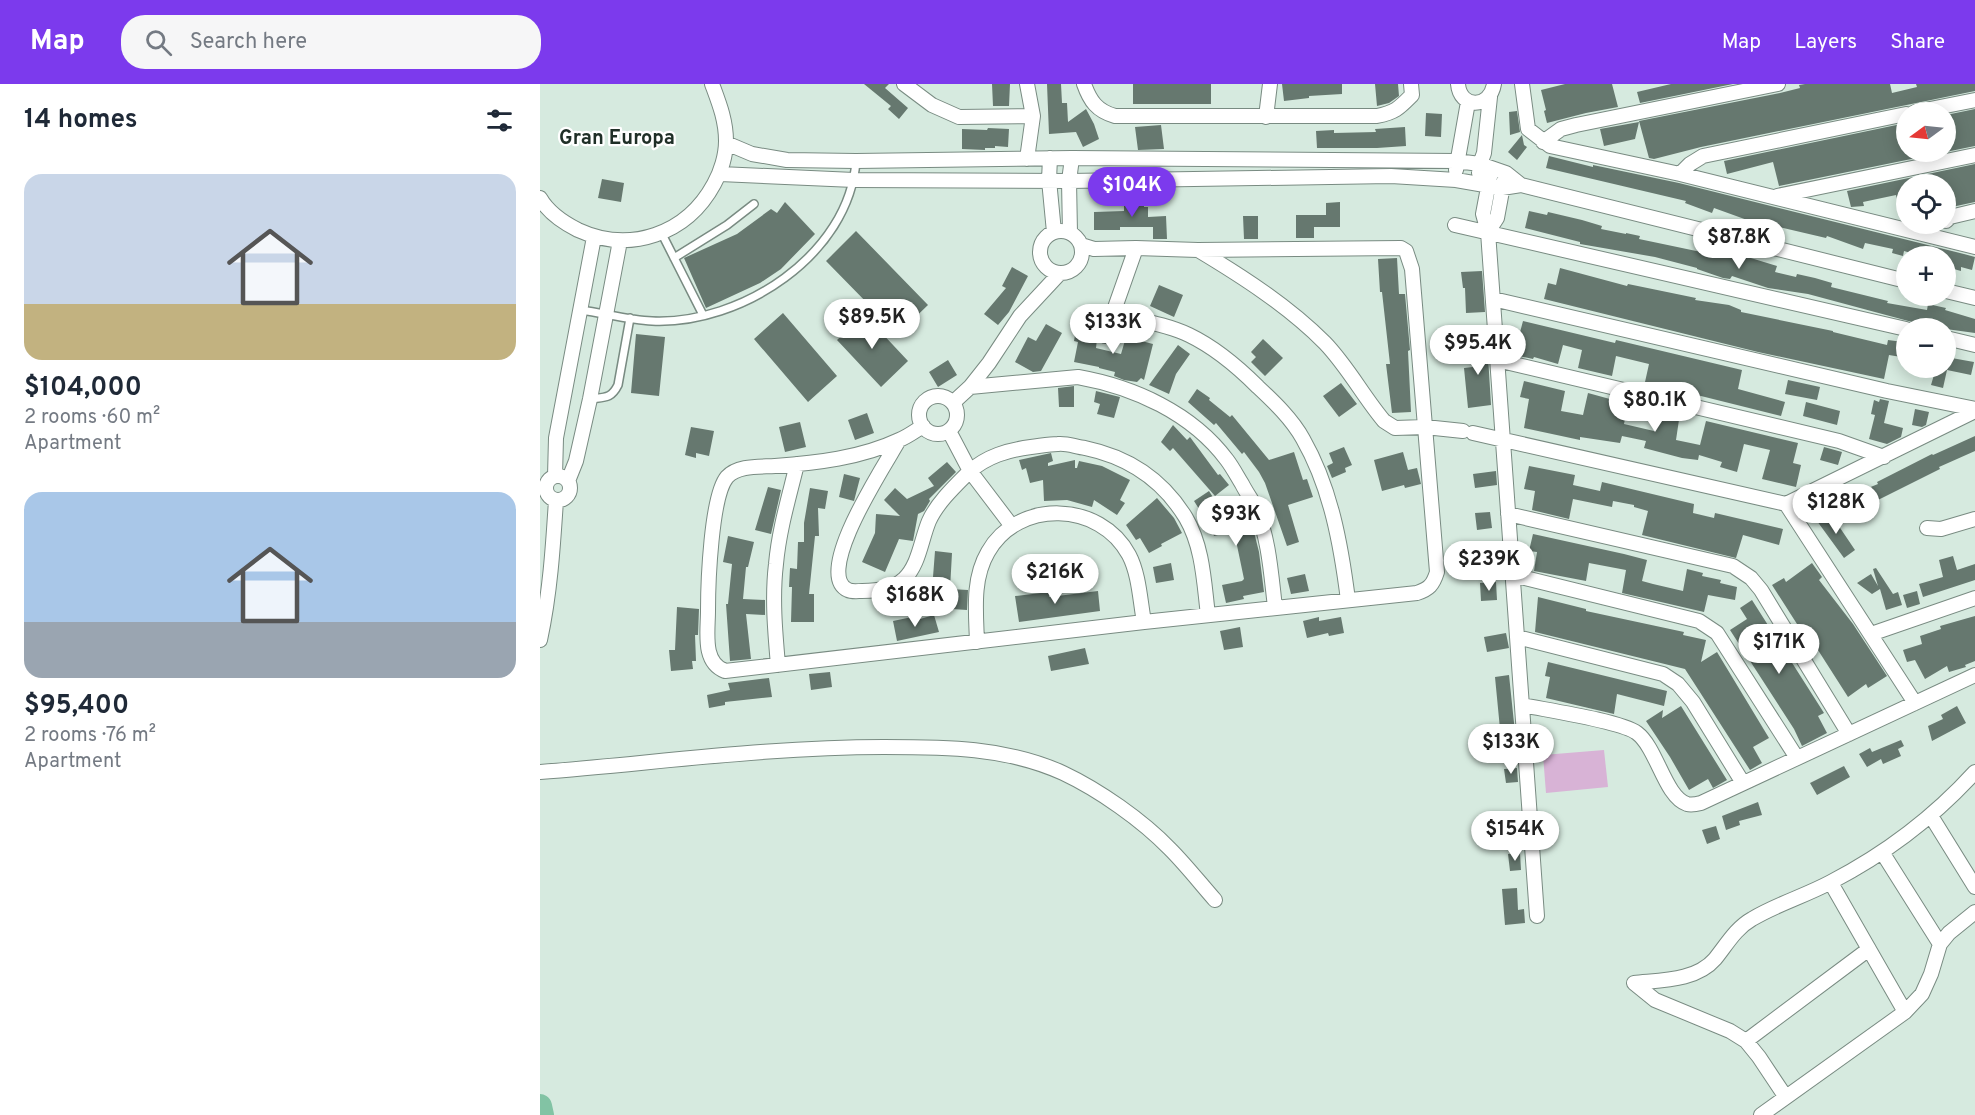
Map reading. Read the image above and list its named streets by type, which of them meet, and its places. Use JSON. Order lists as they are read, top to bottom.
{
  "districts": ["Gran Europa"],
  "north": "left",
  "page": {
    "header": "Map",
    "search": "Search here",
    "nav": ["Map", "Layers", "Share"],
    "heading": "14 homes",
    "map_buttons": ["+", "−"],
    "list": [
      {
        "name": "$104,000",
        "note": "2 rooms · 60 m² · Apartment"
      },
      {
        "name": "$95,400",
        "note": "2 rooms · 76 m² · Apartment"
      }
    ],
    "price": [
      "$104K",
      "$87.8K",
      "$89.5K",
      "$133K",
      "$95.4K",
      "$80.1K",
      "$128K",
      "$93K",
      "$239K",
      "$216K",
      "$168K",
      "$171K",
      "$133K",
      "$154K"
    ]
  }
}
